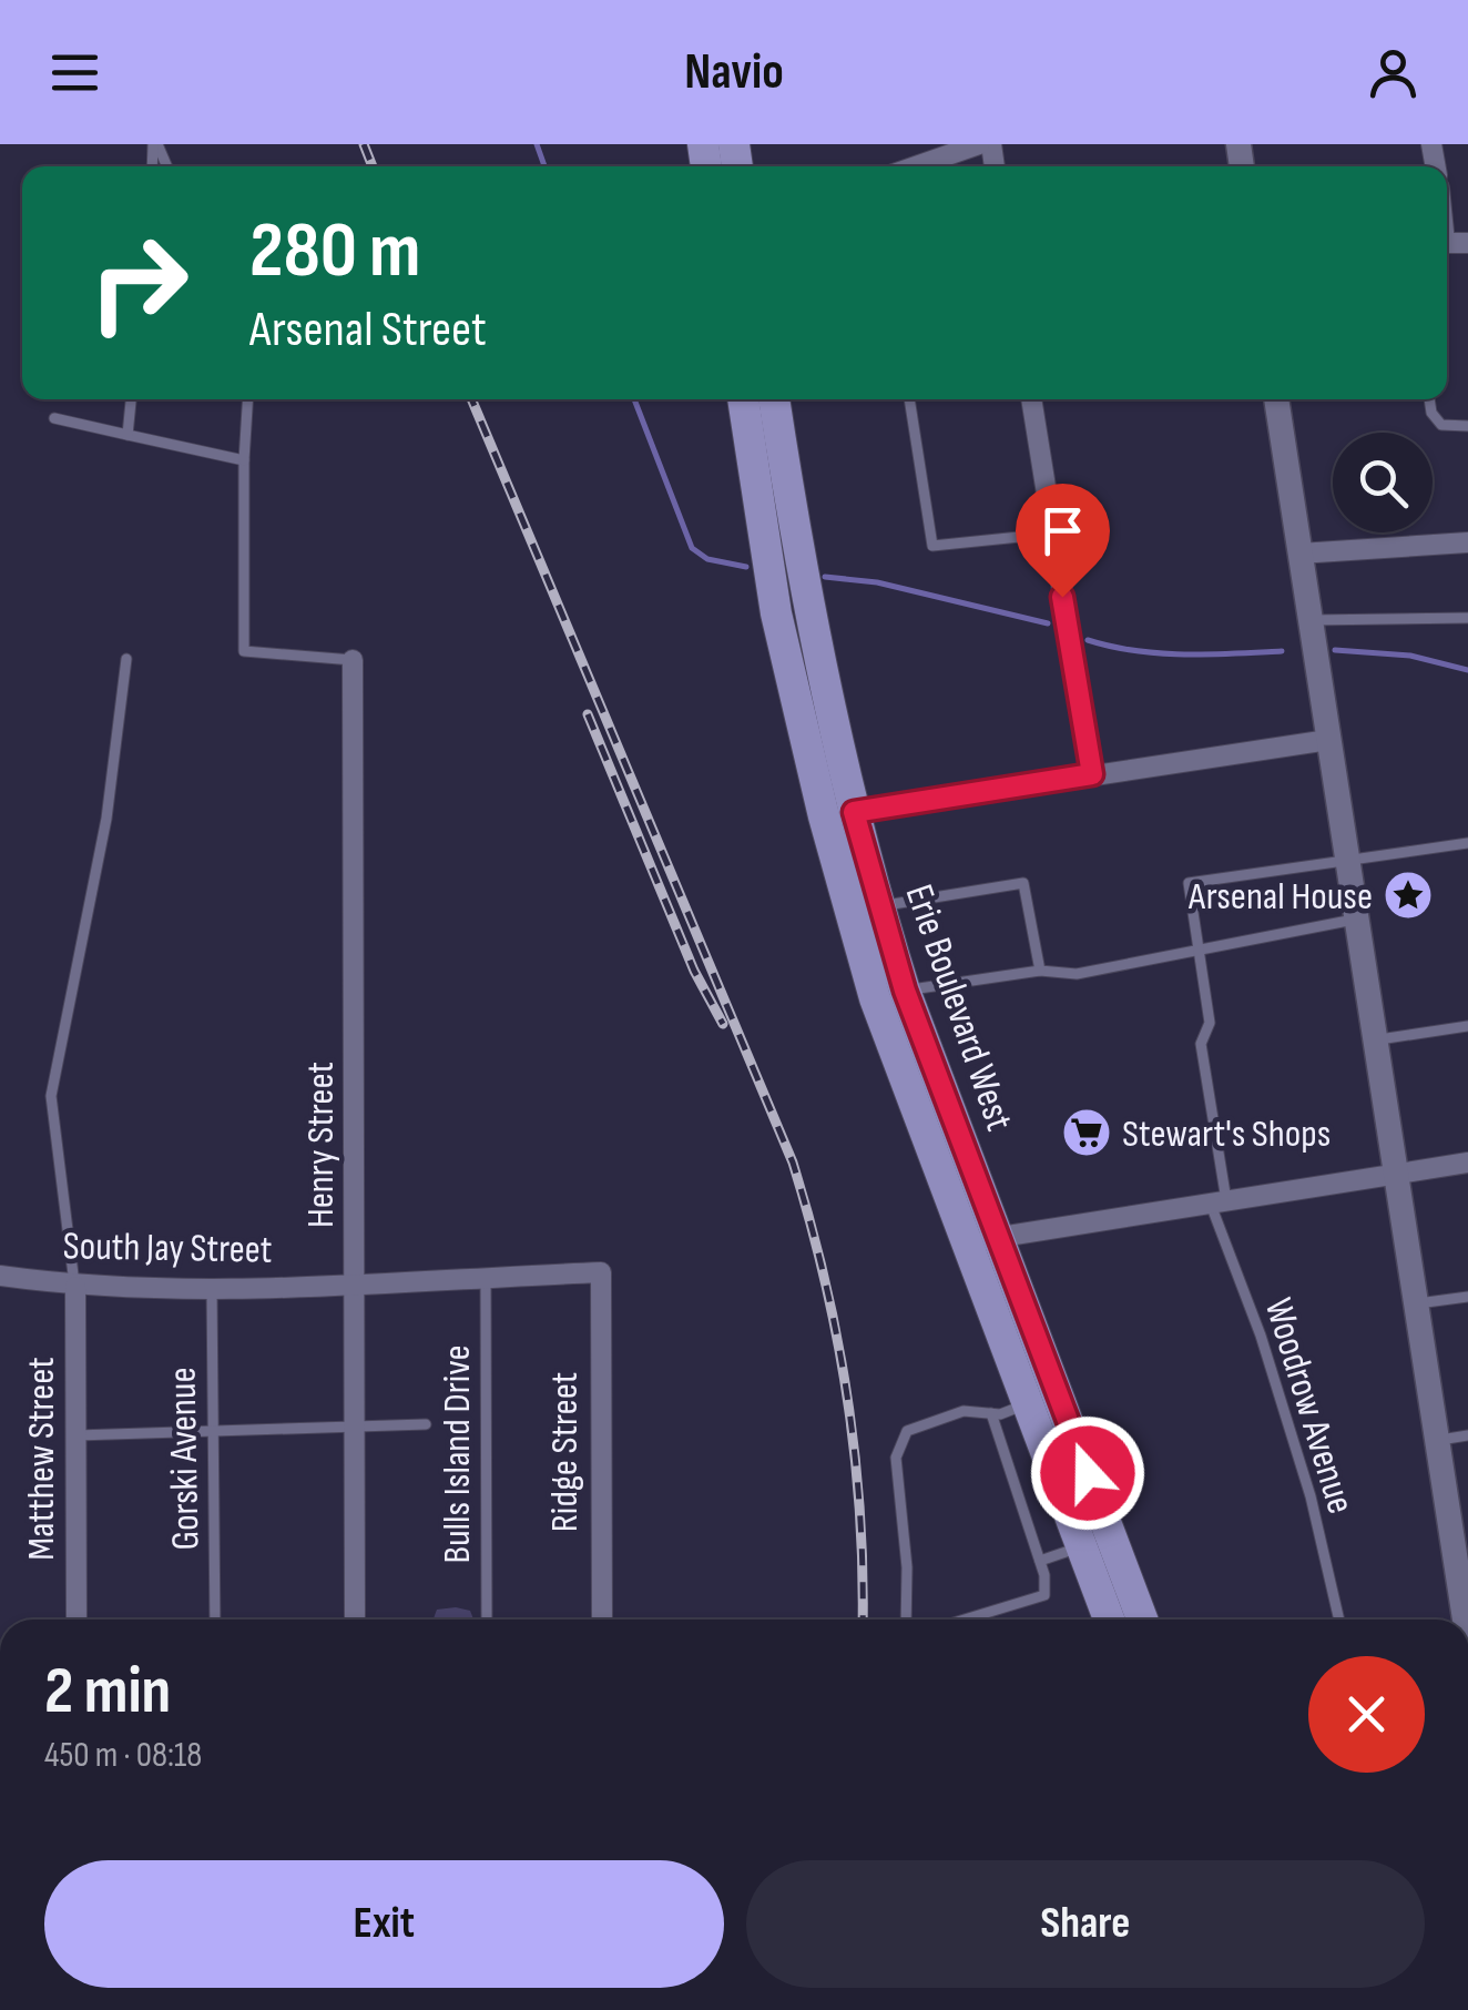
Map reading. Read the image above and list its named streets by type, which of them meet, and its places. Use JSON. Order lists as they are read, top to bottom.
{
  "streets": {
    "main road": ["Erie Boulevard West"],
    "street": [
      "Henry Street",
      "South Jay Street",
      "Ridge Street",
      "Matthew Street"
    ],
    "lane": ["Woodrow Avenue", "Bulls Island Drive", "Gorski Avenue"]
  },
  "crossings": [
    ["Henry Street", "South Jay Street"],
    ["South Jay Street", "Ridge Street"],
    ["South Jay Street", "Bulls Island Drive"],
    ["South Jay Street", "Matthew Street"],
    ["South Jay Street", "Gorski Avenue"]
  ],
  "places": {
    "place": ["Arsenal House"],
    "supermarket": ["Stewart's Shops"]
  },
  "page": {
    "header": "Navio",
    "turn": ["280 m", "Arsenal Street"],
    "heading": ["2 min", "450 m · 08:18"],
    "buttons": ["Exit", "Share"]
  }
}
